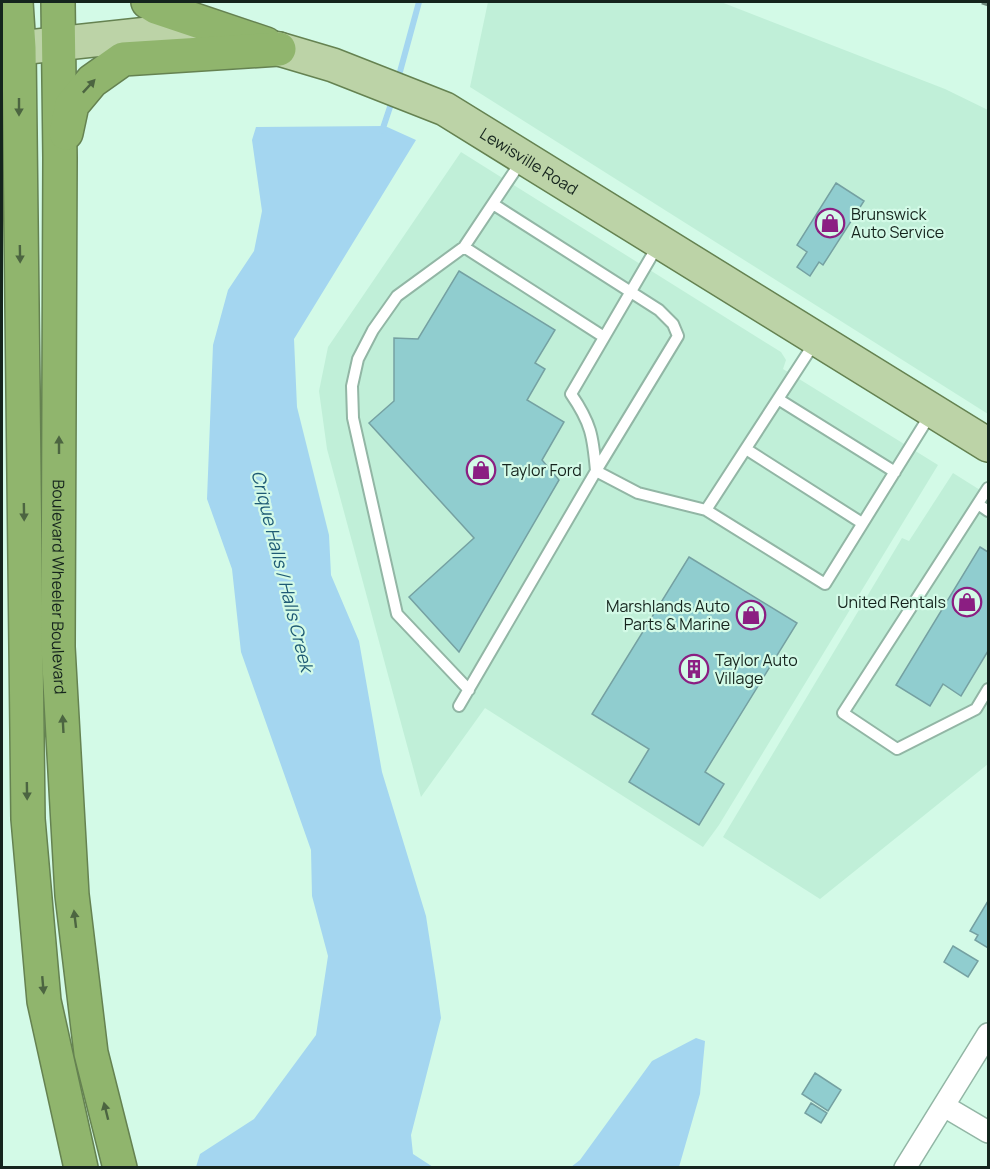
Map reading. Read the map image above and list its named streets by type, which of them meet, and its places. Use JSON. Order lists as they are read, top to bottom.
{
  "streets": {
    "highway": ["Boulevard Wheeler Boulevard"],
    "main road": ["Lewisville Road"]
  },
  "crossings": [
    ["Lewisville Road", "Boulevard Wheeler Boulevard"]
  ],
  "water": ["Crique Halls / Halls Creek"],
  "places": {
    "shop": [
      "Brunswick Auto Service",
      "Taylor Ford",
      "United Rentals",
      "Marshlands Auto Parts & Marine"
    ],
    "building": ["Taylor Auto Village"]
  }
}
